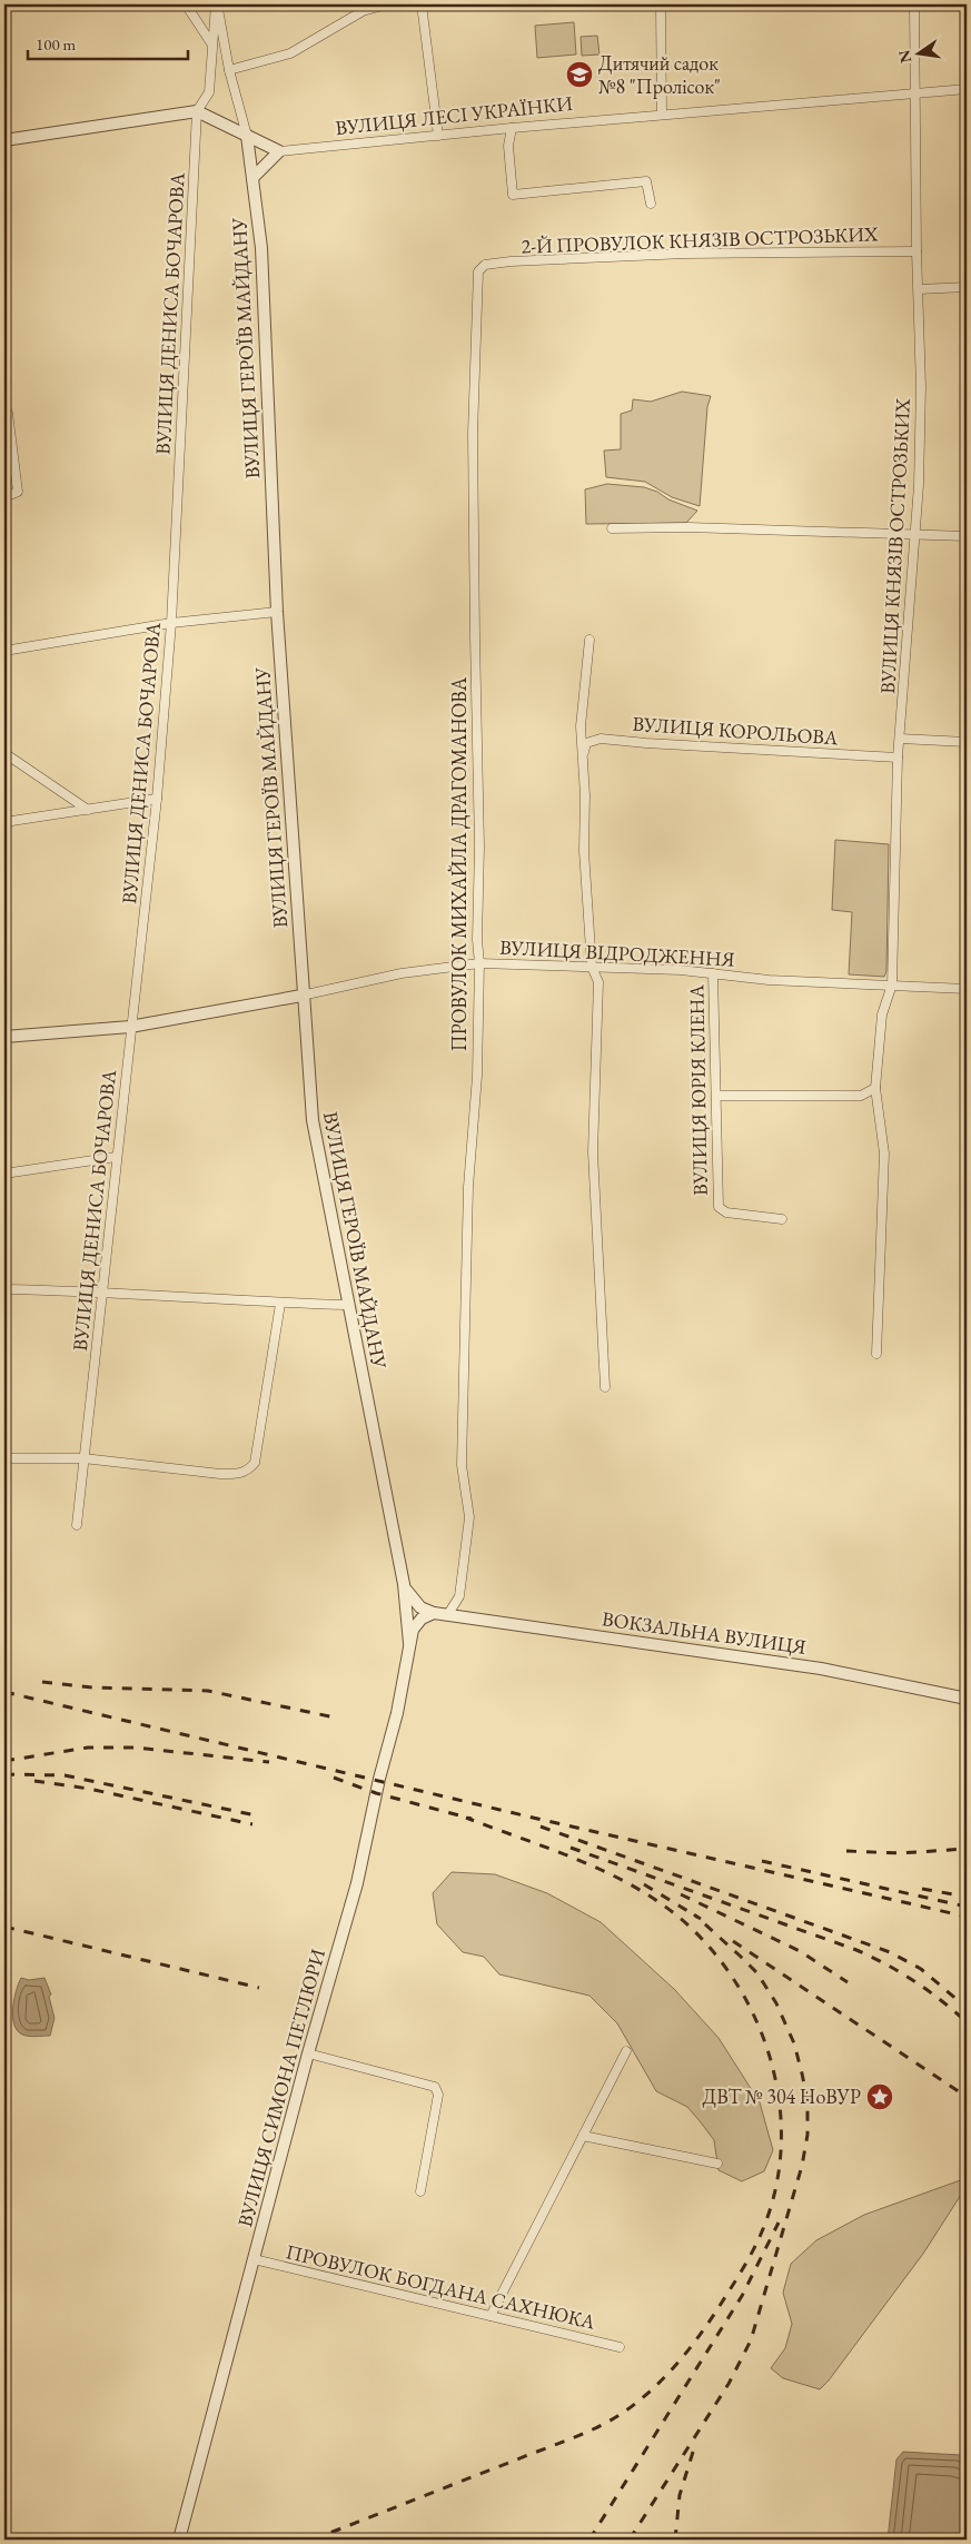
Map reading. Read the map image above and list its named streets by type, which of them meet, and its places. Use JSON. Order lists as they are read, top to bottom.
{
  "streets": {
    "street": [
      "ВУЛИЦЯ ЛЕСІ УКРАЇНКИ",
      "2-Й ПРОВУЛОК КНЯЗІВ ОСТРОЗЬКИХ",
      "ВУЛИЦЯ ДЕНИСА БОЧАРОВА",
      "ВУЛИЦЯ ГЕРОЇВ МАЙДАНУ",
      "ВУЛИЦЯ КНЯЗІВ ОСТРОЗЬКИХ",
      "ВУЛИЦЯ КОРОЛЬОВА",
      "ПРОВУЛОК МИХАЙЛА ДРАГОМАНОВА",
      "ВУЛИЦЯ ВІДРОДЖЕННЯ",
      "ВУЛИЦЯ ЮРІЯ КЛЕНА",
      "ВОКЗАЛЬНА ВУЛИЦЯ",
      "ВУЛИЦЯ СИМОНА ПЕТЛЮРИ",
      "ПРОВУЛОК БОГДАНА САХНЮКА"
    ]
  },
  "crossings": [
    ["ВУЛИЦЯ ЛЕСІ УКРАЇНКИ", "ВУЛИЦЯ КНЯЗІВ ОСТРОЗЬКИХ"],
    ["2-Й ПРОВУЛОК КНЯЗІВ ОСТРОЗЬКИХ", "ВУЛИЦЯ КНЯЗІВ ОСТРОЗЬКИХ"],
    ["2-Й ПРОВУЛОК КНЯЗІВ ОСТРОЗЬКИХ", "ПРОВУЛОК МИХАЙЛА ДРАГОМАНОВА"],
    ["ВУЛИЦЯ ДЕНИСА БОЧАРОВА", "ВУЛИЦЯ ГЕРОЇВ МАЙДАНУ"],
    ["ВУЛИЦЯ ГЕРОЇВ МАЙДАНУ", "ВУЛИЦЯ ВІДРОДЖЕННЯ"],
    ["ВУЛИЦЯ ГЕРОЇВ МАЙДАНУ", "ВУЛИЦЯ СИМОНА ПЕТЛЮРИ"],
    ["ВУЛИЦЯ КНЯЗІВ ОСТРОЗЬКИХ", "ВУЛИЦЯ КОРОЛЬОВА"],
    ["ВУЛИЦЯ КНЯЗІВ ОСТРОЗЬКИХ", "ВУЛИЦЯ ВІДРОДЖЕННЯ"],
    ["ПРОВУЛОК МИХАЙЛА ДРАГОМАНОВА", "ВУЛИЦЯ ВІДРОДЖЕННЯ"],
    ["ПРОВУЛОК МИХАЙЛА ДРАГОМАНОВА", "ВОКЗАЛЬНА ВУЛИЦЯ"],
    ["ВУЛИЦЯ ВІДРОДЖЕННЯ", "ВУЛИЦЯ ЮРІЯ КЛЕНА"],
    ["ВУЛИЦЯ СИМОНА ПЕТЛЮРИ", "ПРОВУЛОК БОГДАНА САХНЮКА"]
  ],
  "places": {
    "school or university": ["Дитячий садок №8 \"Пролісок\""],
    "place": ["ДВТ № 304 НоВУР"]
  },
  "scale_bar": "100 m",
  "north": "left"
}
